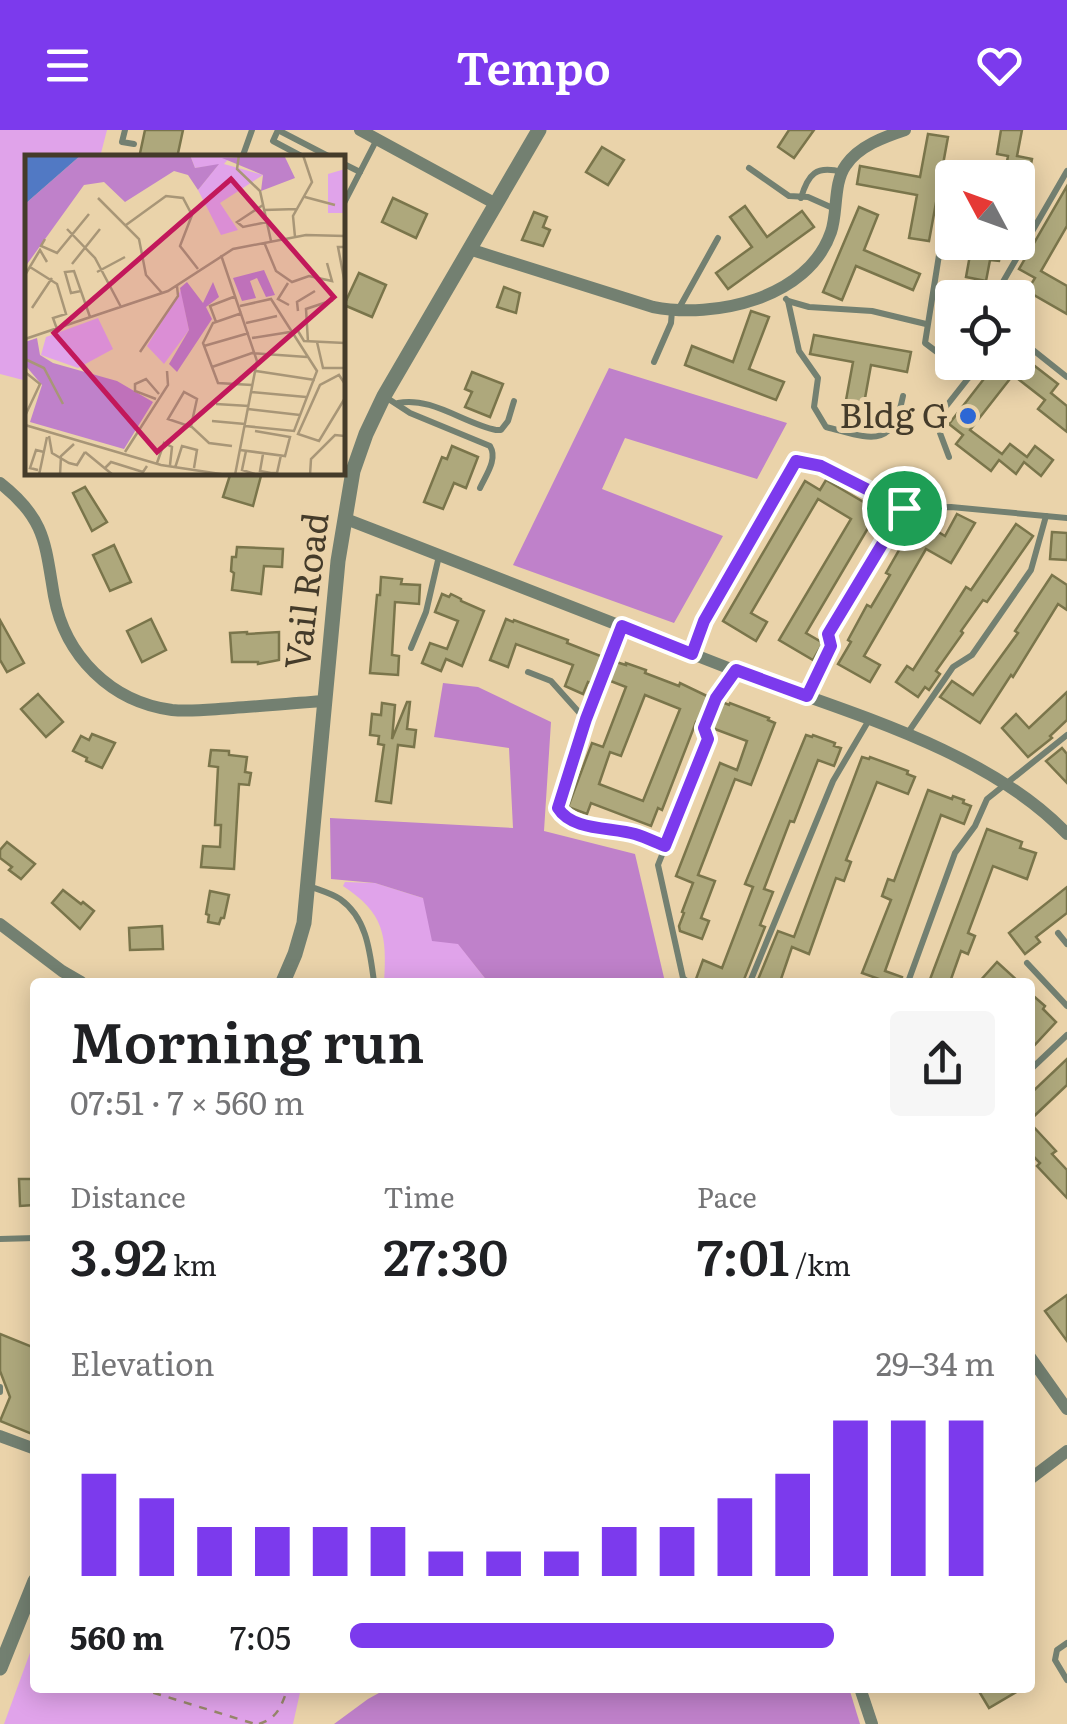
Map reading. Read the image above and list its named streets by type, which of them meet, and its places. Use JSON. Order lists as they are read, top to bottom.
{
  "streets": {
    "street": ["Vail Road"]
  },
  "places": ["Bldg G"],
  "north": "top left",
  "page": {
    "header": "Tempo",
    "heading": ["Morning run", "07:51 · 7 × 560 m"],
    "stats": [
      ["Distance", "3.92 km"],
      ["Time", "27:30"],
      ["Pace", "7:01 /km"]
    ],
    "chart": ["Elevation", "29–34 m"],
    "list": [
      {
        "name": "560 m",
        "note": "7:05"
      }
    ]
  }
}
